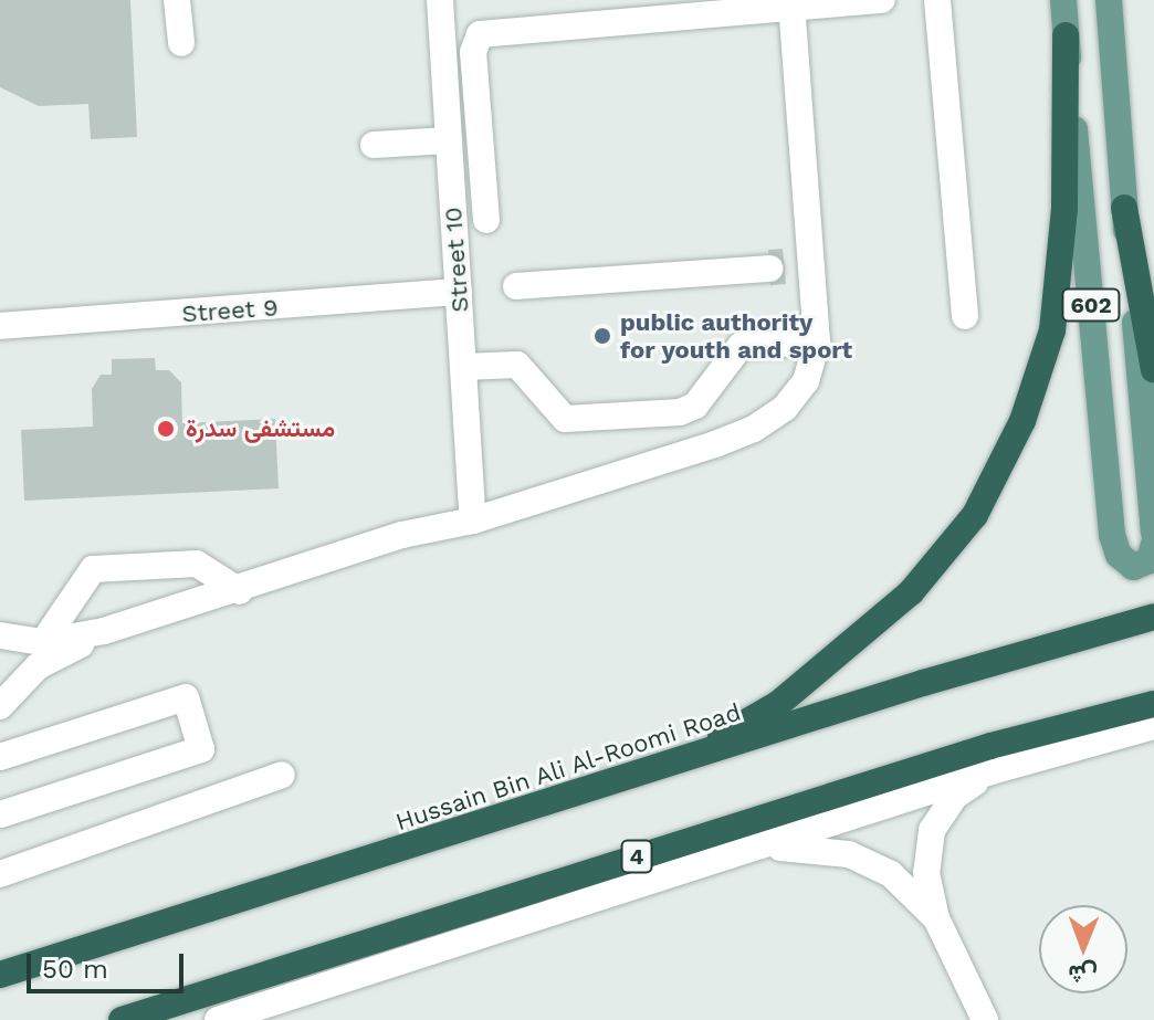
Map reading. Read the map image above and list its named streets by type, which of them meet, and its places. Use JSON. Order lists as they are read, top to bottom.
{
  "streets": {
    "highway": ["Hussain Bin Ali Al-Roomi Road", "4"],
    "main road": ["602"],
    "street": ["Street 10", "Street 9"]
  },
  "crossings": [
    ["Street 10", "Street 9"]
  ],
  "places": ["public authority for youth and sport", "مستشفى سدرة"],
  "scale_bar": "50 m",
  "north": "bottom"
}
